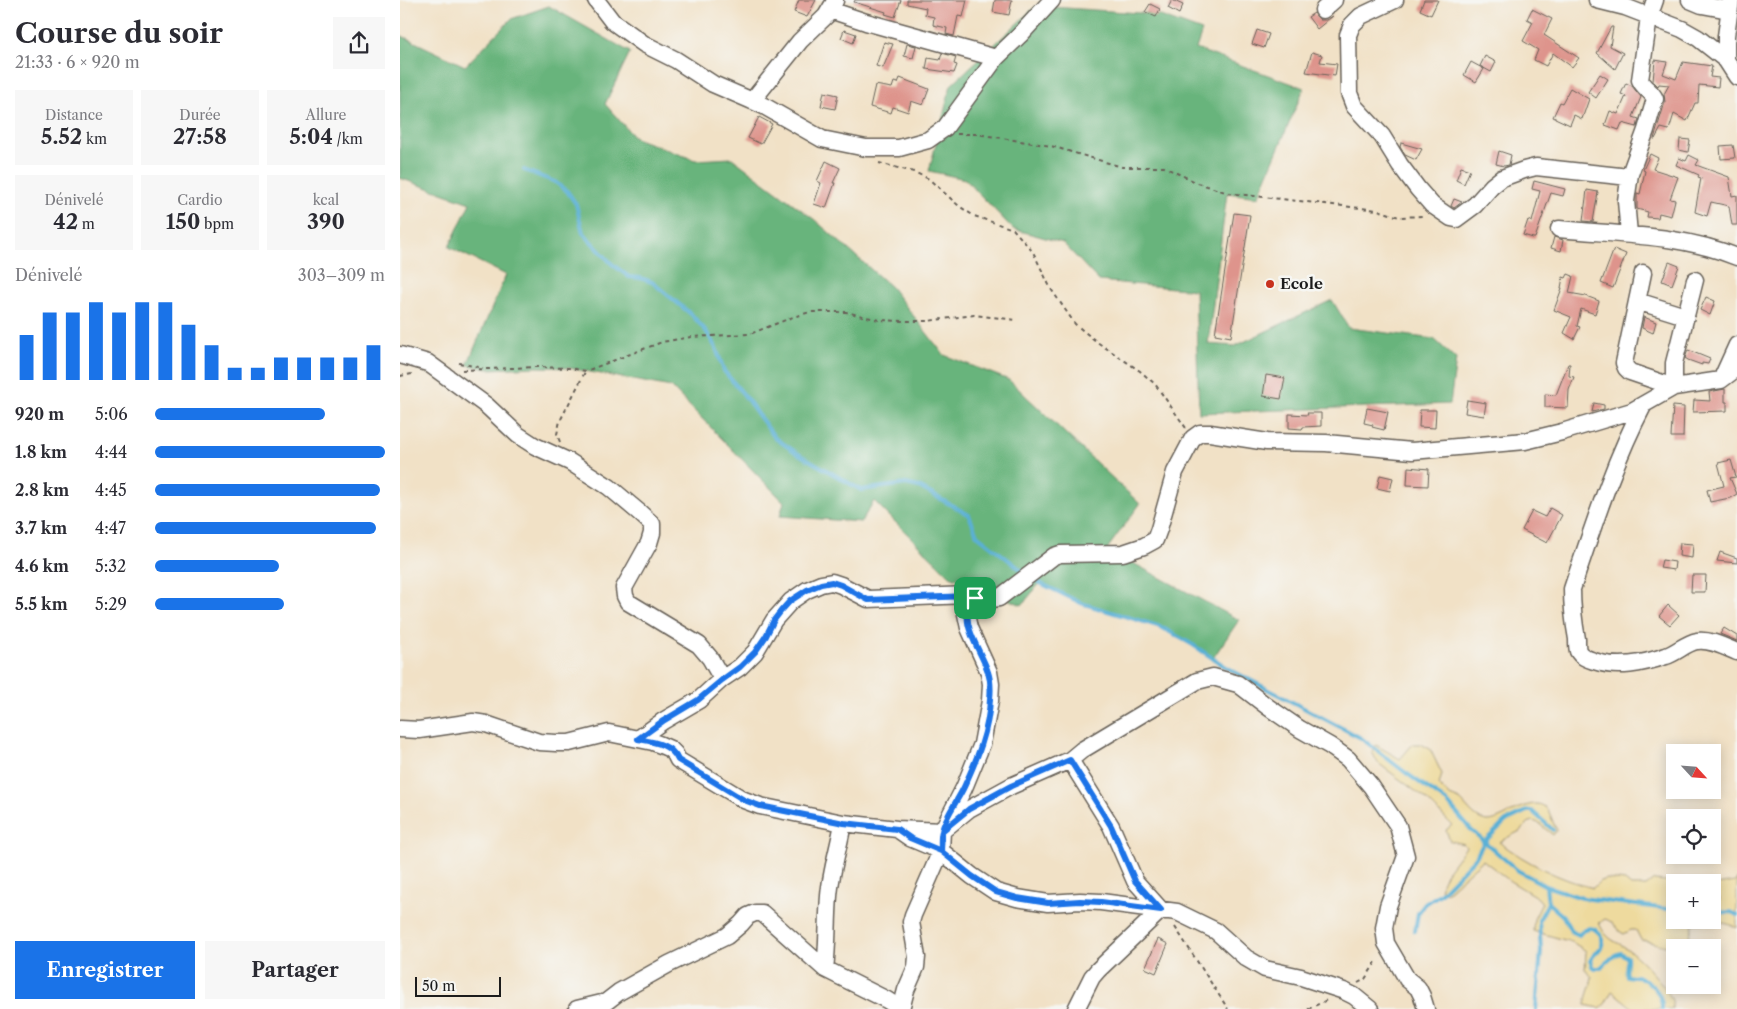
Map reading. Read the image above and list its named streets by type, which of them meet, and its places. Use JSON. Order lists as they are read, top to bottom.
{
  "places": ["Ecole"],
  "scale_bar": "50 m",
  "north": "bottom right",
  "page": {
    "heading": ["Course du soir", "21:33 · 6 × 920 m"],
    "stats": [
      ["Distance", "5.52 km"],
      ["Durée", "27:58"],
      ["Allure", "5:04 /km"],
      ["Dénivelé", "42 m"],
      ["Cardio", "150 bpm"],
      ["kcal", "390"]
    ],
    "chart": ["Dénivelé", "303–309 m"],
    "list": [
      {
        "name": "920 m",
        "note": "5:06"
      },
      {
        "name": "1.8 km",
        "note": "4:44"
      },
      {
        "name": "2.8 km",
        "note": "4:45"
      },
      {
        "name": "3.7 km",
        "note": "4:47"
      },
      {
        "name": "4.6 km",
        "note": "5:32"
      },
      {
        "name": "5.5 km",
        "note": "5:29"
      }
    ],
    "map_buttons": ["+", "−"],
    "buttons": ["Enregistrer", "Partager"],
    "scale": "50 m"
  }
}
